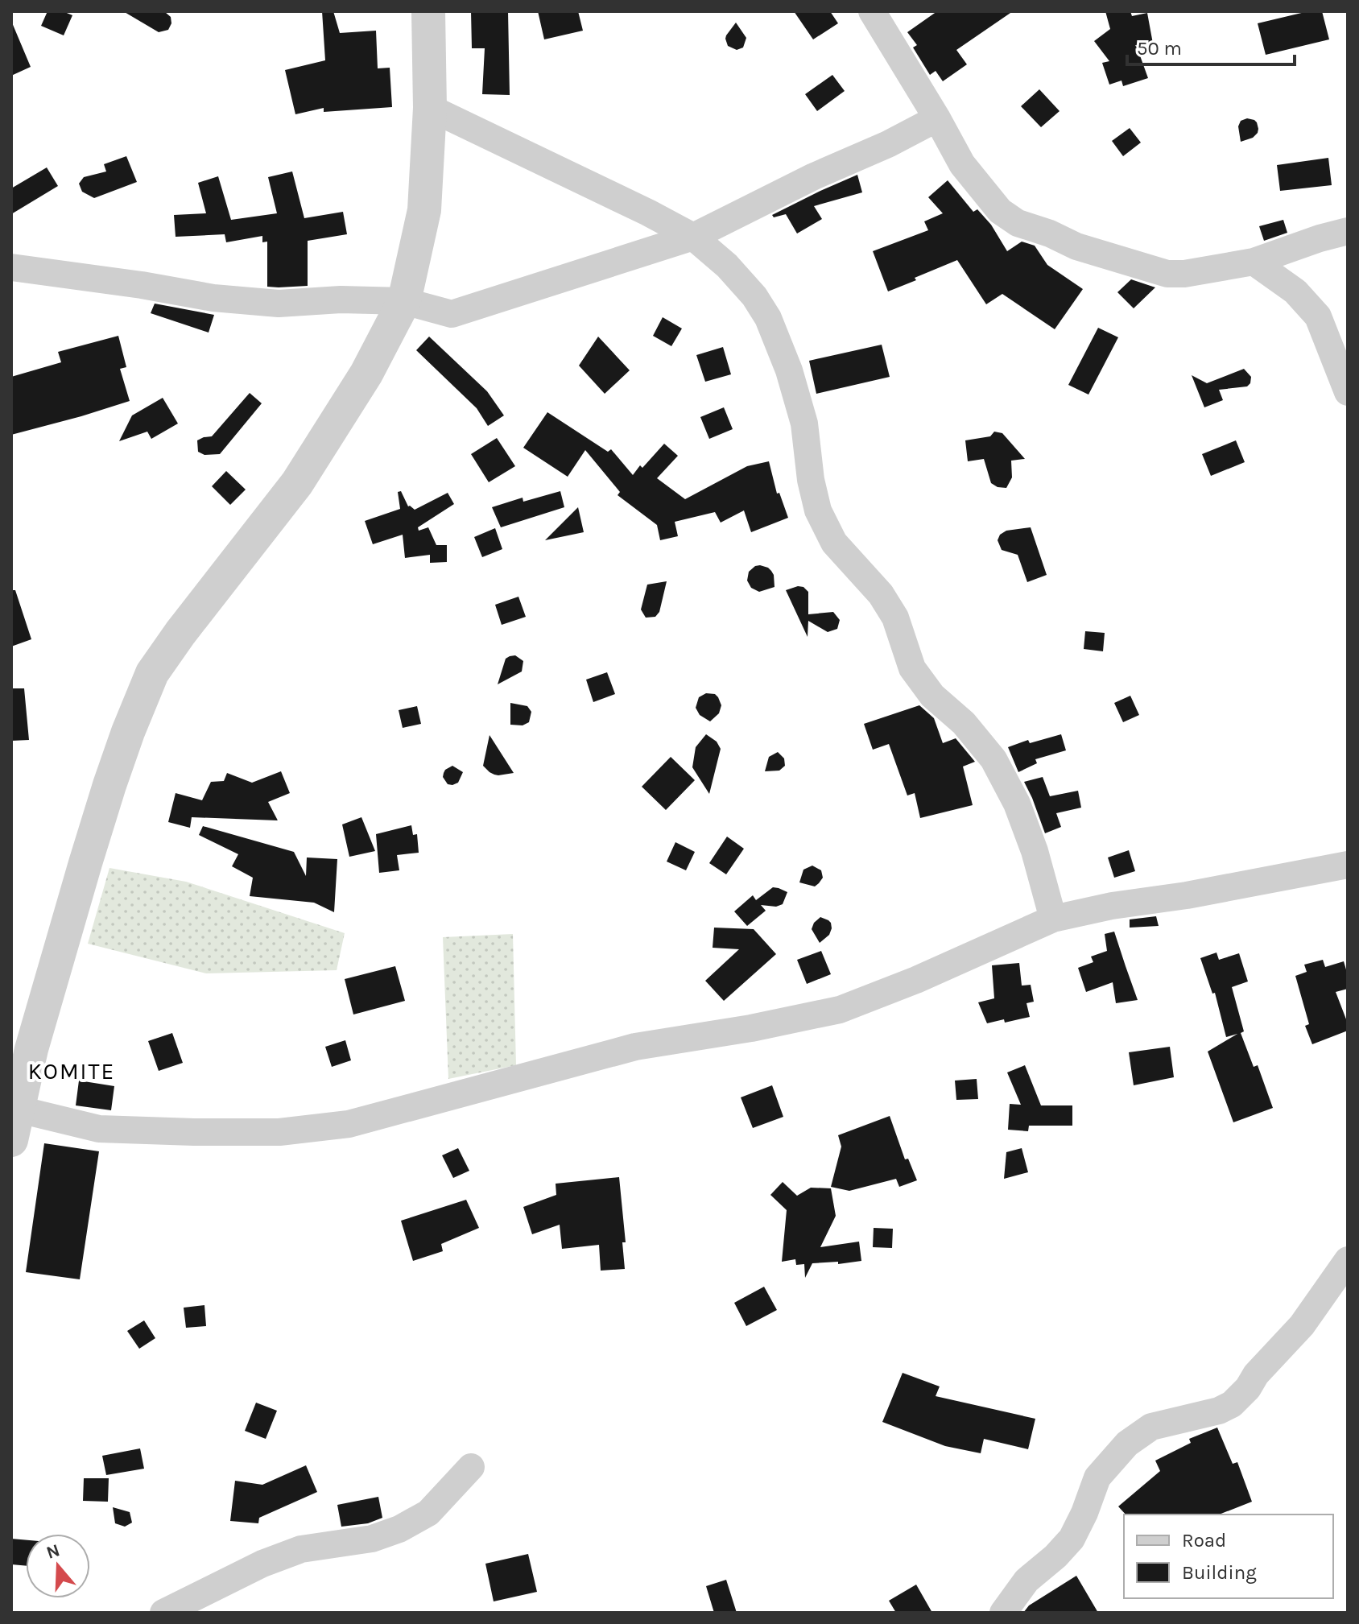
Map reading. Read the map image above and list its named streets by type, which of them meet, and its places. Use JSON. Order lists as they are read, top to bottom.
{
  "districts": ["KOMITE"],
  "legend": ["Road", "Building"],
  "scale_bar": "50 m",
  "north": "top"
}
